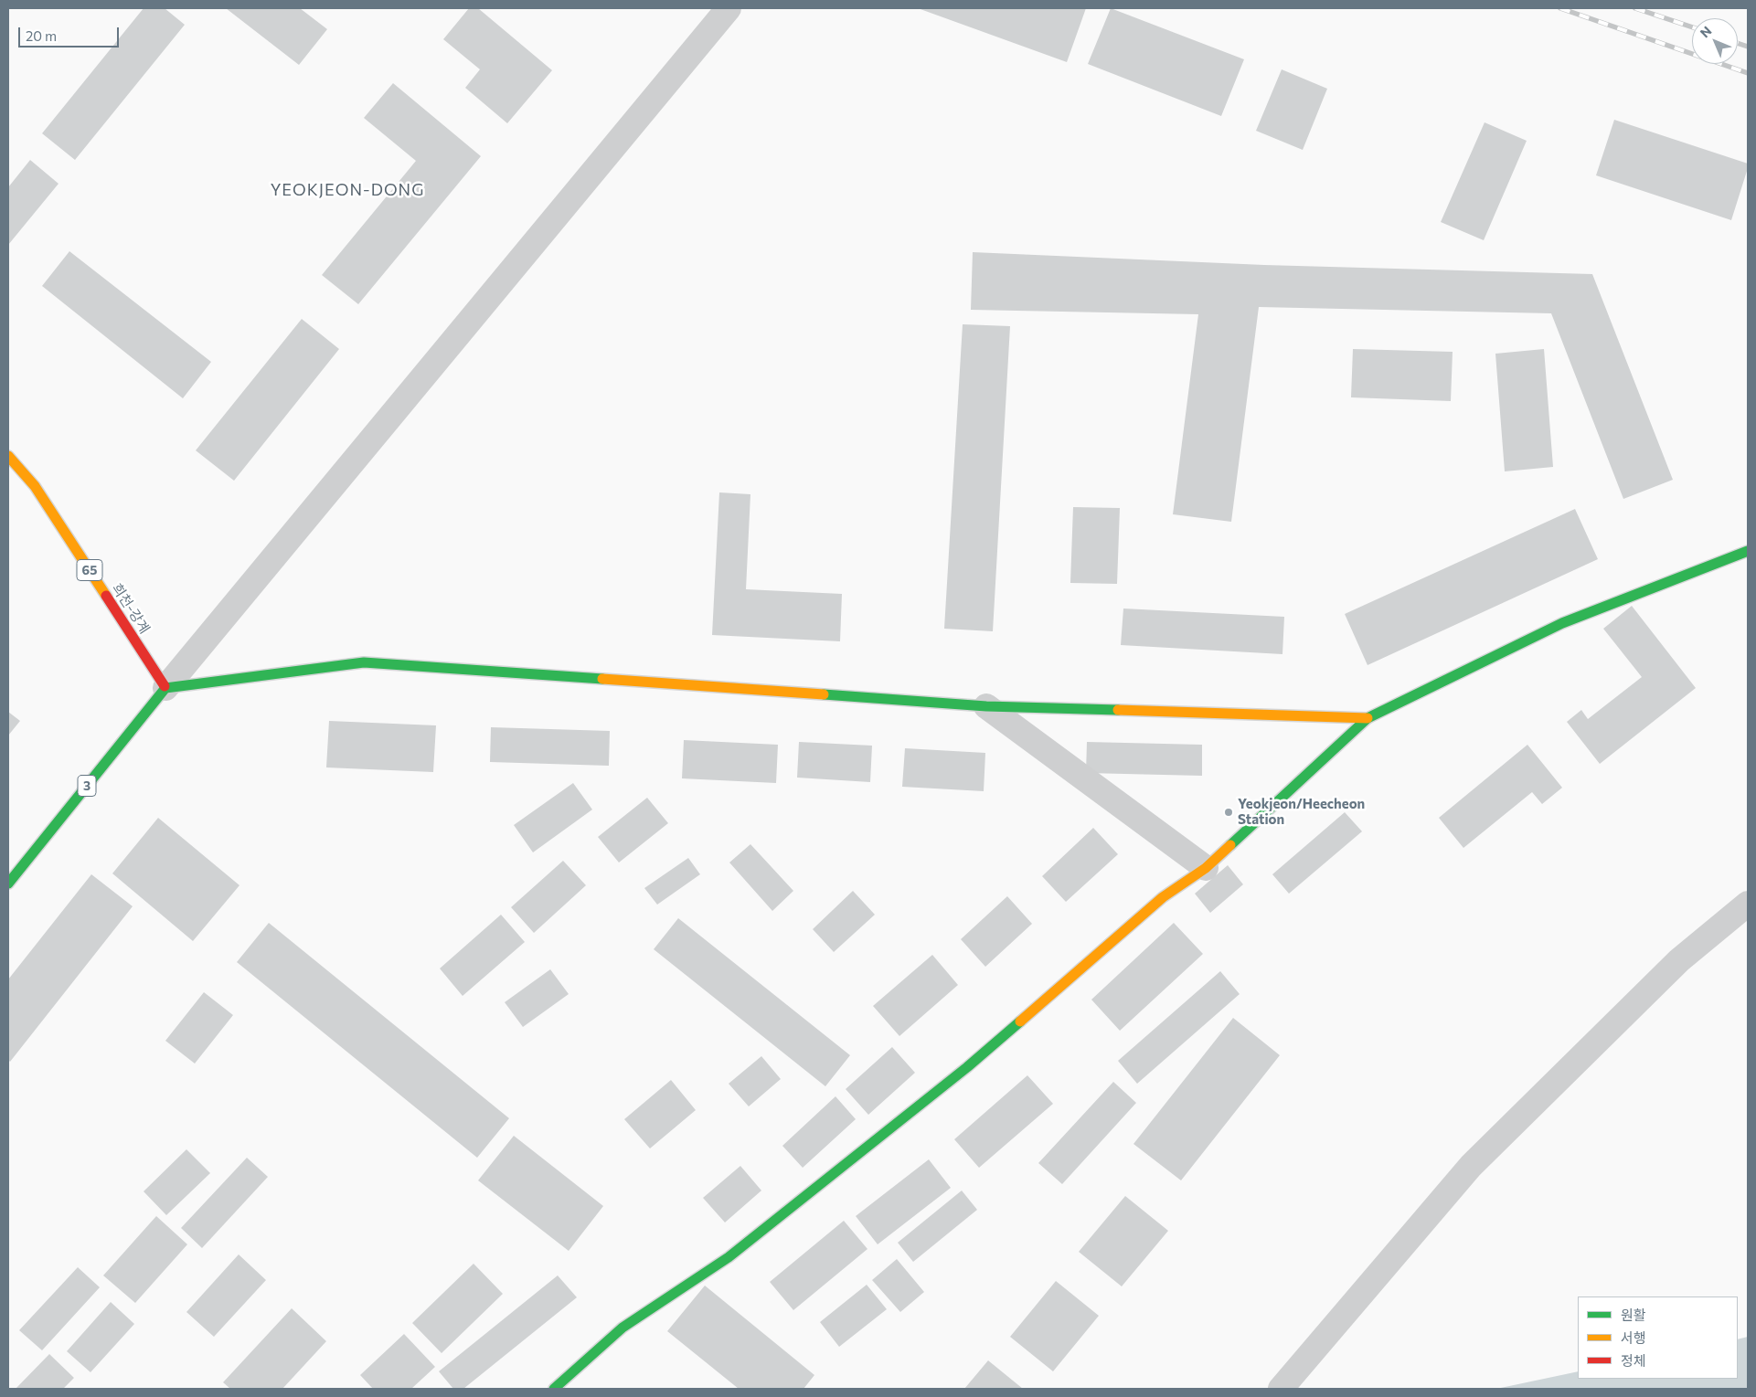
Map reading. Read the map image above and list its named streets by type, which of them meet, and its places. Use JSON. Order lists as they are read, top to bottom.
{
  "streets": {
    "street": ["65", "희천-강계", "3"]
  },
  "crossings": [
    ["희천-강계", "3"]
  ],
  "districts": ["YEOKJEON-DONG"],
  "places": ["Yeokjeon/Heecheon Station"],
  "legend": ["원활", "서행", "정체"],
  "scale_bar": "20 m",
  "north": "top left"
}
